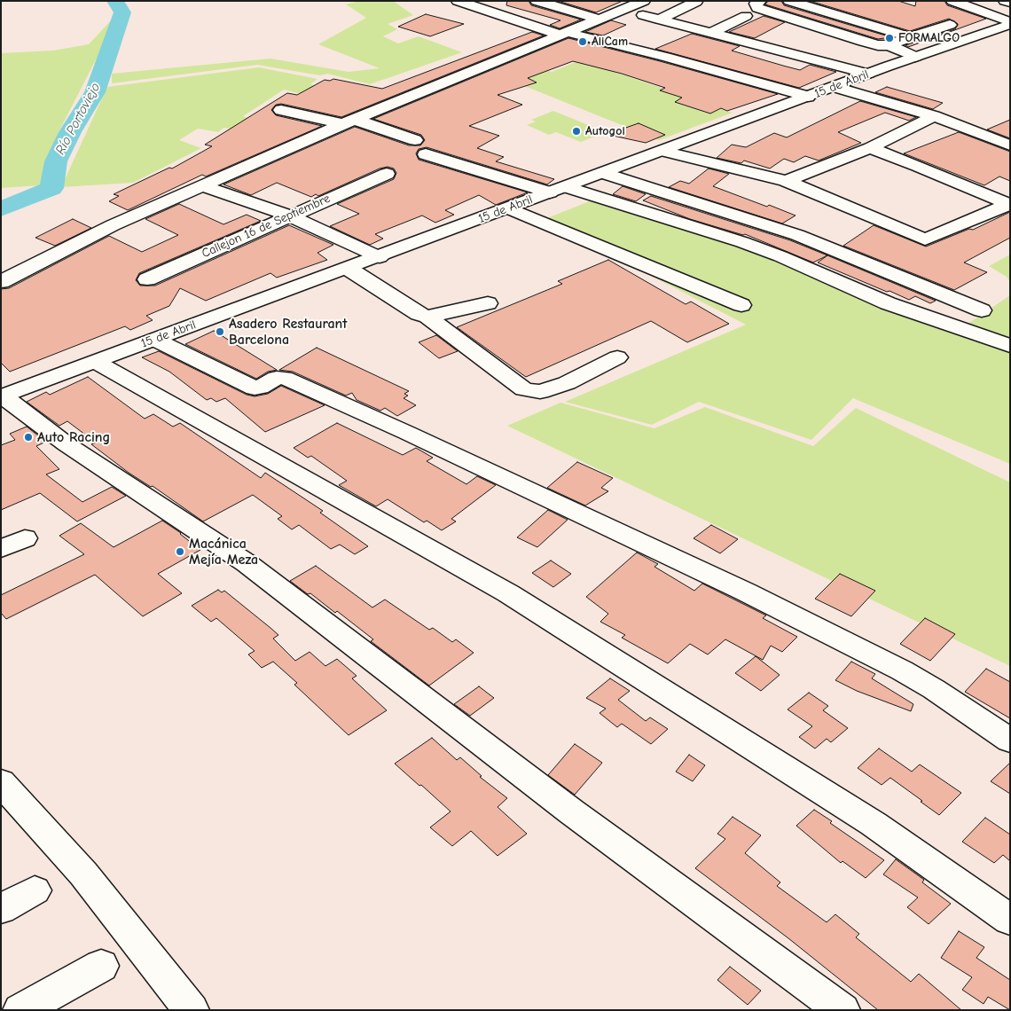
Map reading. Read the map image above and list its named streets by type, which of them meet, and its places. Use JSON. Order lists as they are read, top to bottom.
{
  "streets": {
    "street": ["15 de Abril", "Callejon 16 de Septiembre"]
  },
  "water": ["Río Portoviejo"],
  "places": [
    "FORMALGO",
    "AliCam",
    "Autogol",
    "Asadero Restaurant Barcelona",
    "Auto Racing",
    "Macánica Mejía Meza"
  ]
}
